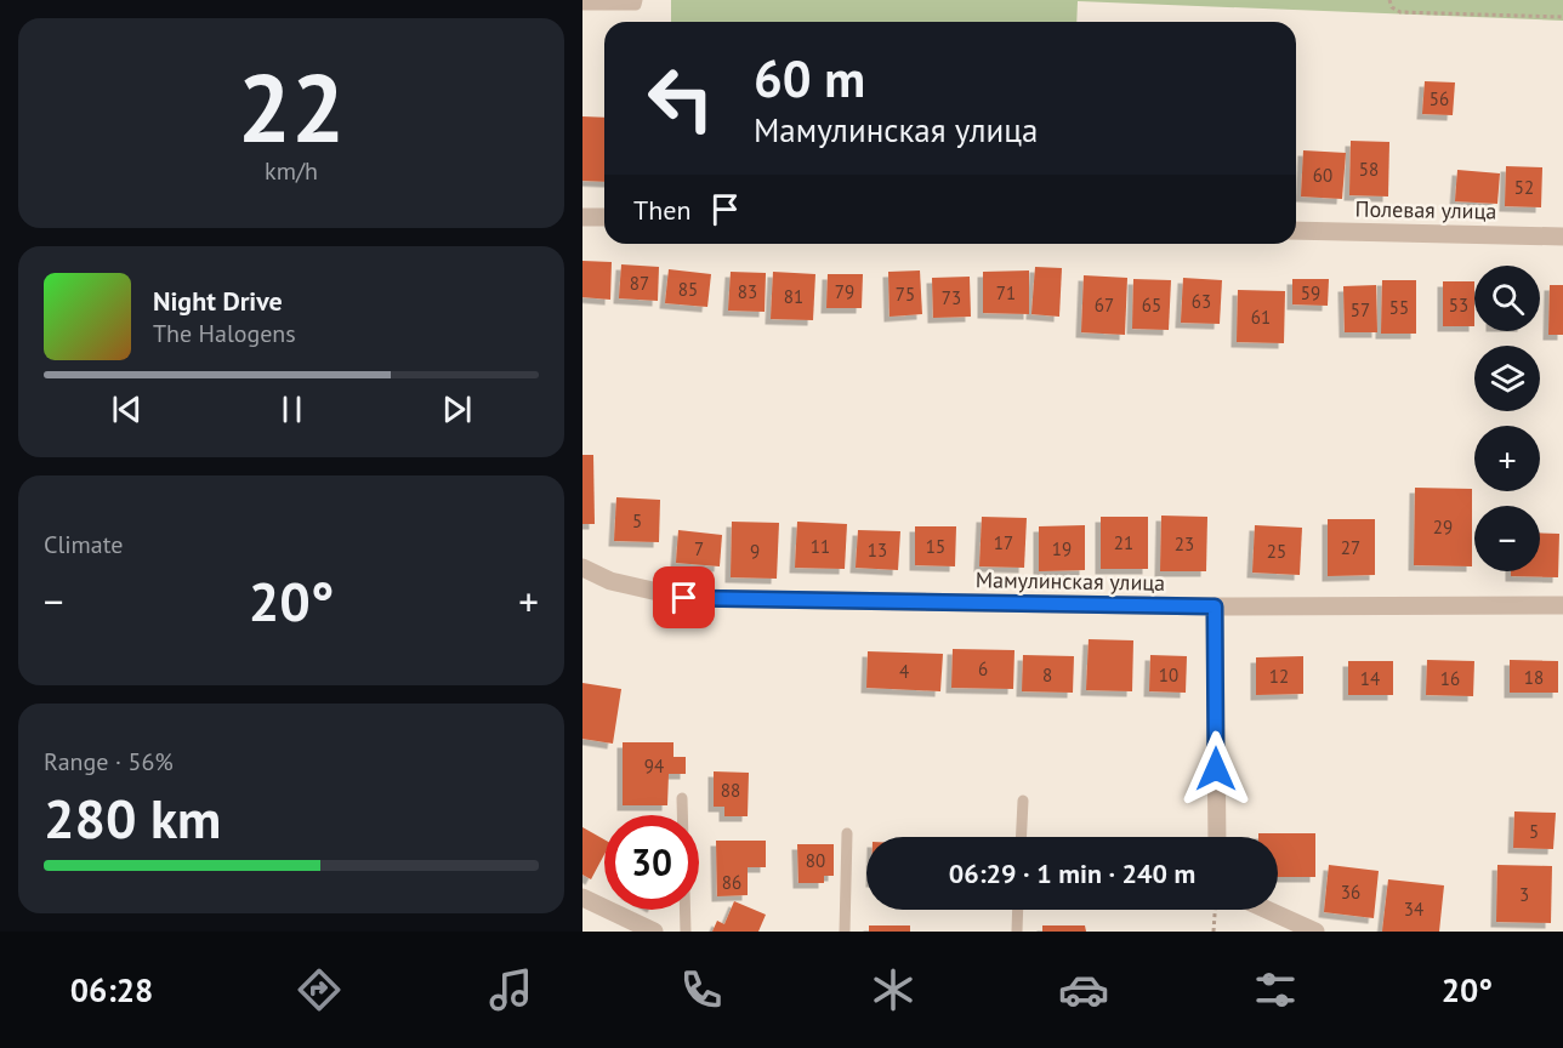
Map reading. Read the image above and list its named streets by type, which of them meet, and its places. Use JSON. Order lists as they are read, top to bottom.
{
  "streets": {
    "street": ["Полевая улица", "Мамулинская улица"]
  },
  "house_numbers": [
    "56",
    "58",
    "60",
    "52",
    "87",
    "85",
    "83",
    "79",
    "71",
    "59",
    "75",
    "81",
    "73",
    "63",
    "67",
    "65",
    "53",
    "55",
    "57",
    "61",
    "5",
    "29",
    "17",
    "21",
    "23",
    "11",
    "15",
    "27",
    "7",
    "19",
    "13",
    "9",
    "25",
    "6",
    "4",
    "8",
    "10",
    "12",
    "18",
    "14",
    "16",
    "94",
    "88",
    "5",
    "80",
    "86",
    "36",
    "3",
    "34"
  ],
  "page": {
    "tile": [
      ["22", "km/h"],
      "Climate",
      ["Range · 56%", "280 km"]
    ],
    "turn": ["60 m", "Мамулинская улица"],
    "then": "Then",
    "map_buttons": ["+", "−"],
    "song": ["Night Drive", "The Halogens"],
    "heat": ["−", "20°", "+"],
    "limit": "30",
    "trip": "06:29 · 1 min · 240 m",
    "tabs": ["06:28", "20°"]
  }
}
